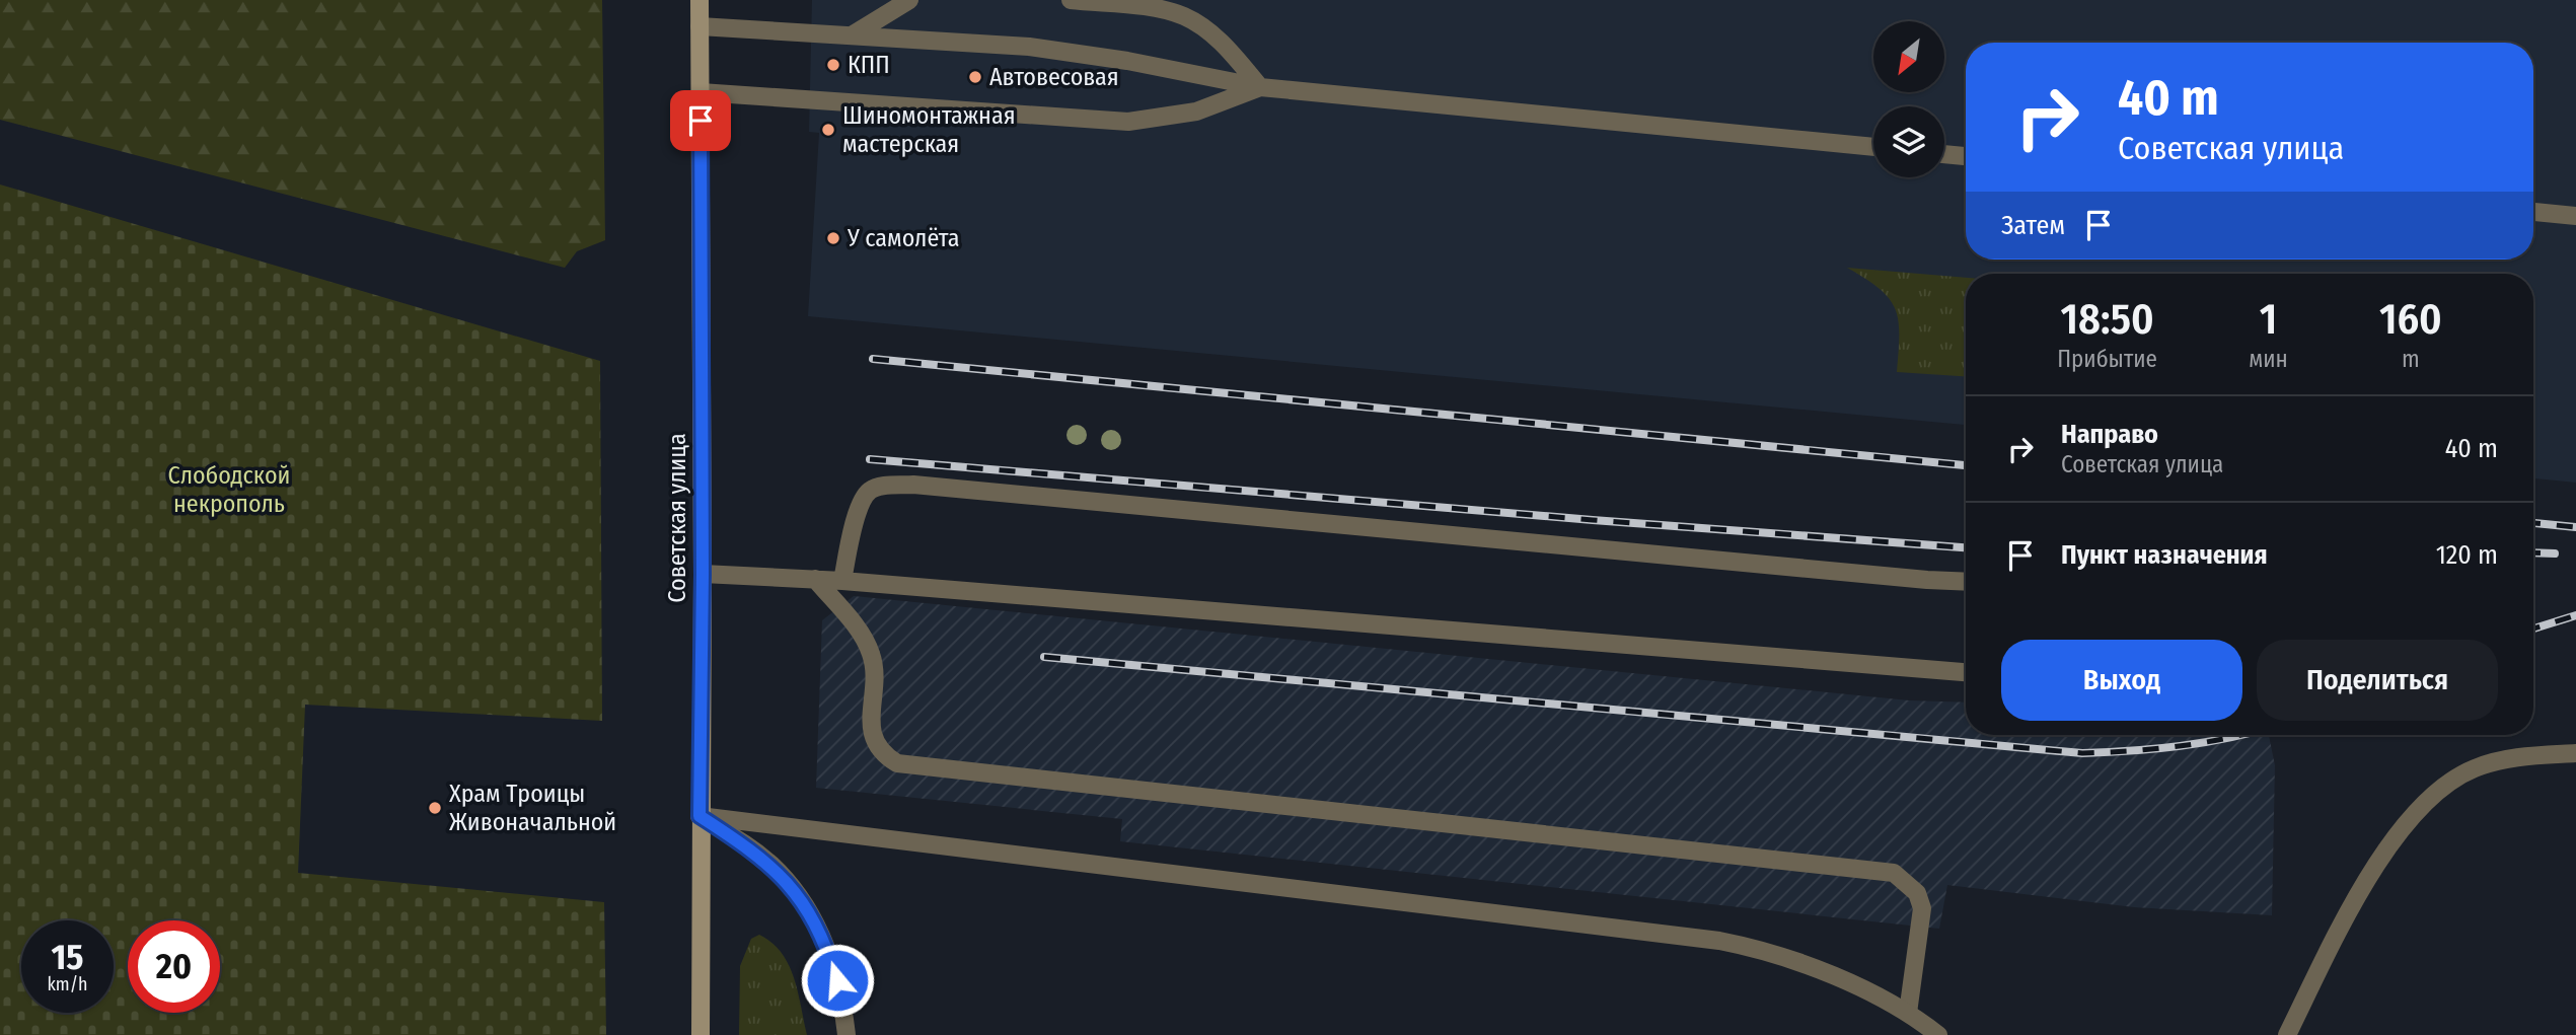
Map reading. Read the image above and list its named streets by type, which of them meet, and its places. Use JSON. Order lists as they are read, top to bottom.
{
  "streets": {
    "main road": ["Советская улица"]
  },
  "parks": ["Слободской некрополь"],
  "places": [
    "КПП",
    "Автовесовая",
    "Шиномонтажная мастерская",
    "У самолёта",
    "Храм Троицы Живоначальной"
  ],
  "north": "bottom left",
  "page": {
    "turn": ["40 m", "Советская улица"],
    "then": "Затем",
    "eta": [
      "18:50",
      "Прибытие",
      "1",
      "мин",
      "160",
      "m"
    ],
    "list": [
      {
        "name": "Направо",
        "note": "Советская улица",
        "value": "40 m"
      },
      {
        "name": "Пункт назначения",
        "value": "120 m"
      }
    ],
    "buttons": ["Выход", "Поделиться"],
    "speed": "15 km/h",
    "limit": "20"
  }
}
